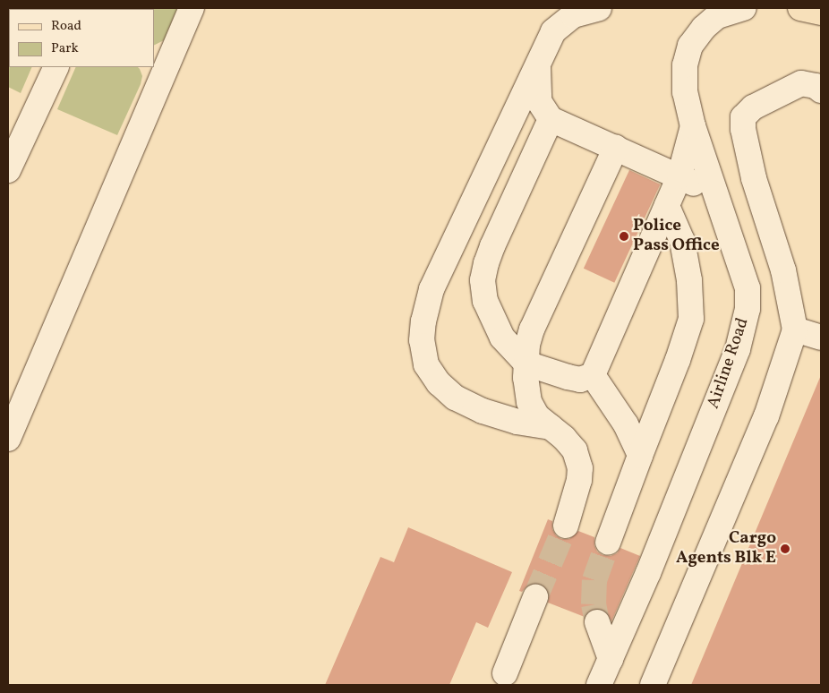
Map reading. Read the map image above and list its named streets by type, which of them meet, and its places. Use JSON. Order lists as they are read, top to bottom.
{
  "streets": {
    "lane": ["Airline Road"]
  },
  "places": ["Police Pass Office", "Cargo Agents Blk E"],
  "legend": ["Road", "Park"]
}
